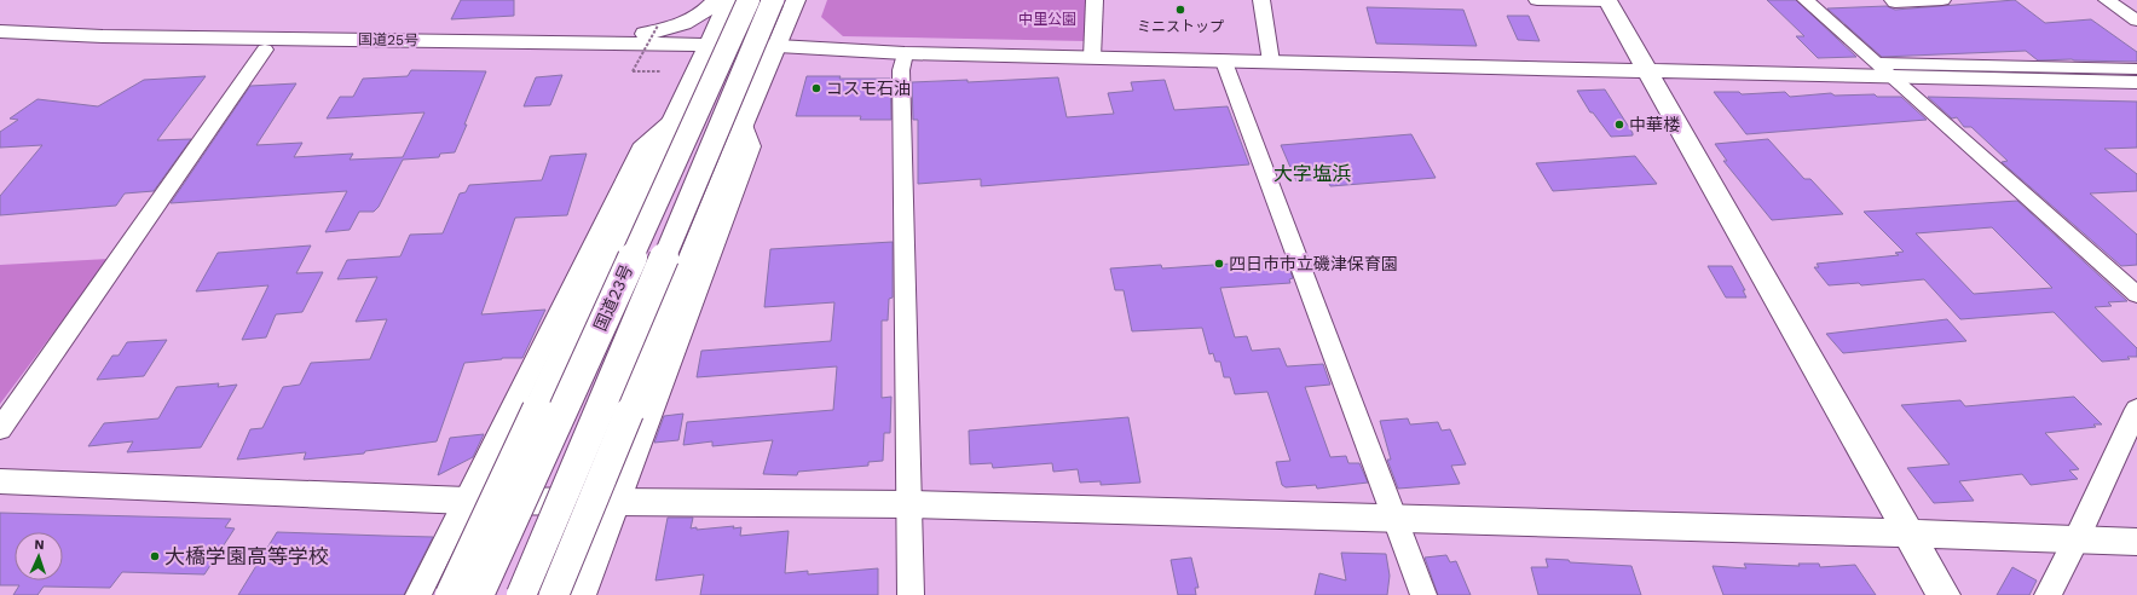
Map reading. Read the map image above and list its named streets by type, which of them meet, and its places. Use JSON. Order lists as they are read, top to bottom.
{
  "streets": {
    "main road": ["国道25号", "国道23号"]
  },
  "districts": ["大字塩浜"],
  "parks": ["中里公園"],
  "places": [
    "ミニストップ",
    "コスモ石油",
    "中華楼",
    "四日市市立磯津保育園",
    "大橋学園高等学校"
  ],
  "north": "top"
}
